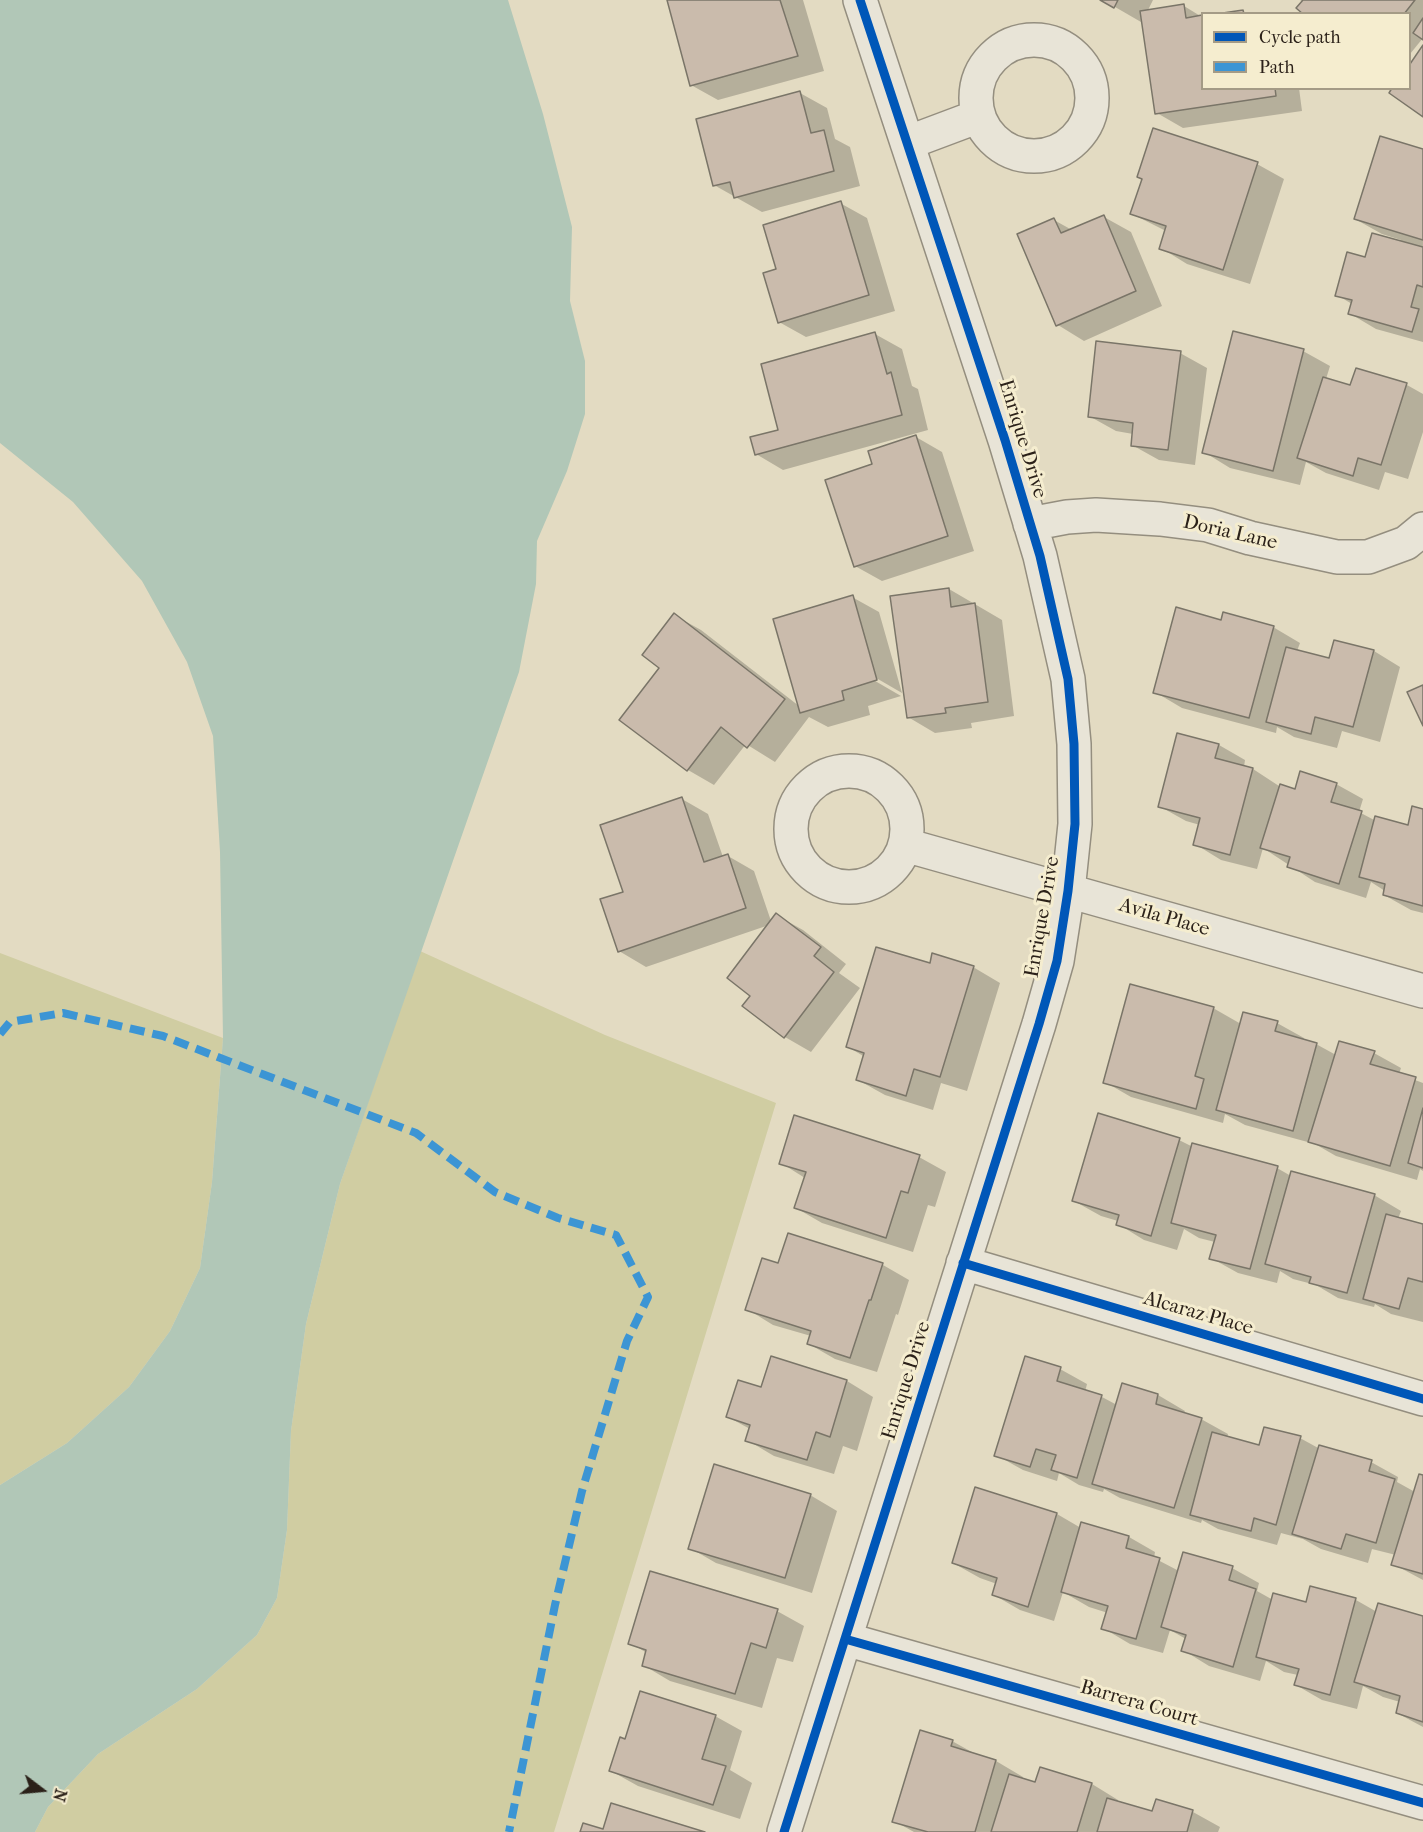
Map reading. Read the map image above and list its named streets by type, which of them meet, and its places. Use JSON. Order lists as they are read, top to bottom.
{
  "streets": {
    "street": [
      "Enrique Drive",
      "Doria Lane",
      "Avila Place",
      "Alcaraz Place",
      "Barrera Court"
    ]
  },
  "crossings": [
    ["Enrique Drive", "Doria Lane"],
    ["Enrique Drive", "Avila Place"],
    ["Enrique Drive", "Alcaraz Place"],
    ["Enrique Drive", "Barrera Court"]
  ],
  "legend": ["Cycle path", "Path"],
  "north": "right"
}
